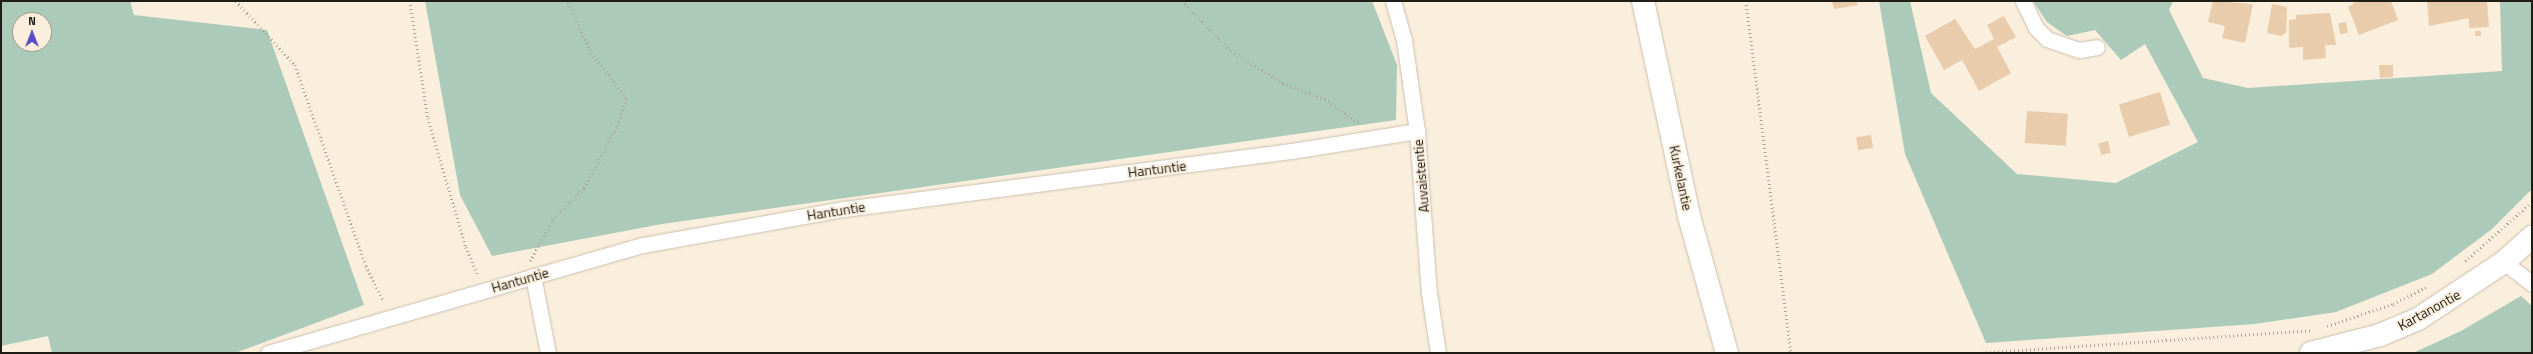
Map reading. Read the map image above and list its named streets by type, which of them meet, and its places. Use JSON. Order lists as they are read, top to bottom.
{
  "streets": {
    "street": [
      "Hantuntie",
      "Auvaistentie",
      "Kurkelantie",
      "Kartanontie"
    ]
  },
  "crossings": [
    ["Hantuntie", "Auvaistentie"]
  ],
  "north": "top"
}
